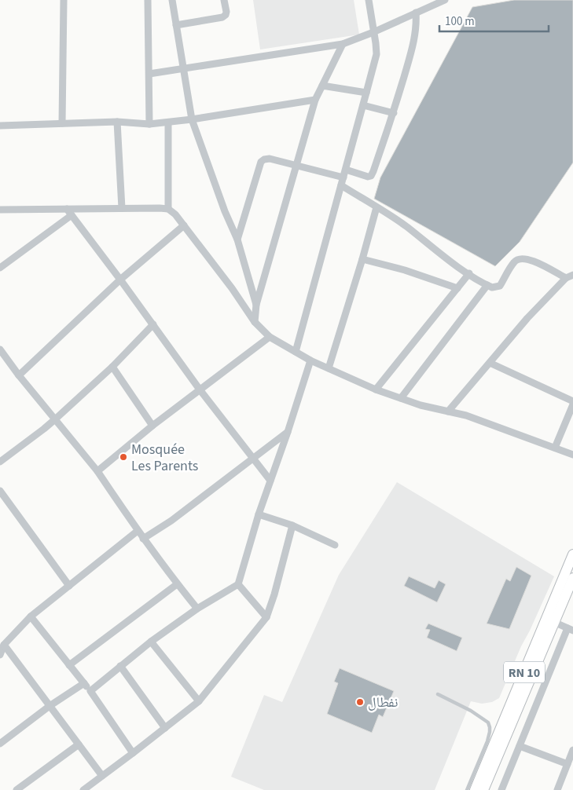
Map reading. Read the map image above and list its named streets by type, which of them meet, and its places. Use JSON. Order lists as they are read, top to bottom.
{
  "streets": {
    "main road": ["RN 10"]
  },
  "places": ["Mosquée Les Parents", "نفطال"],
  "scale_bar": "100 m"
}
